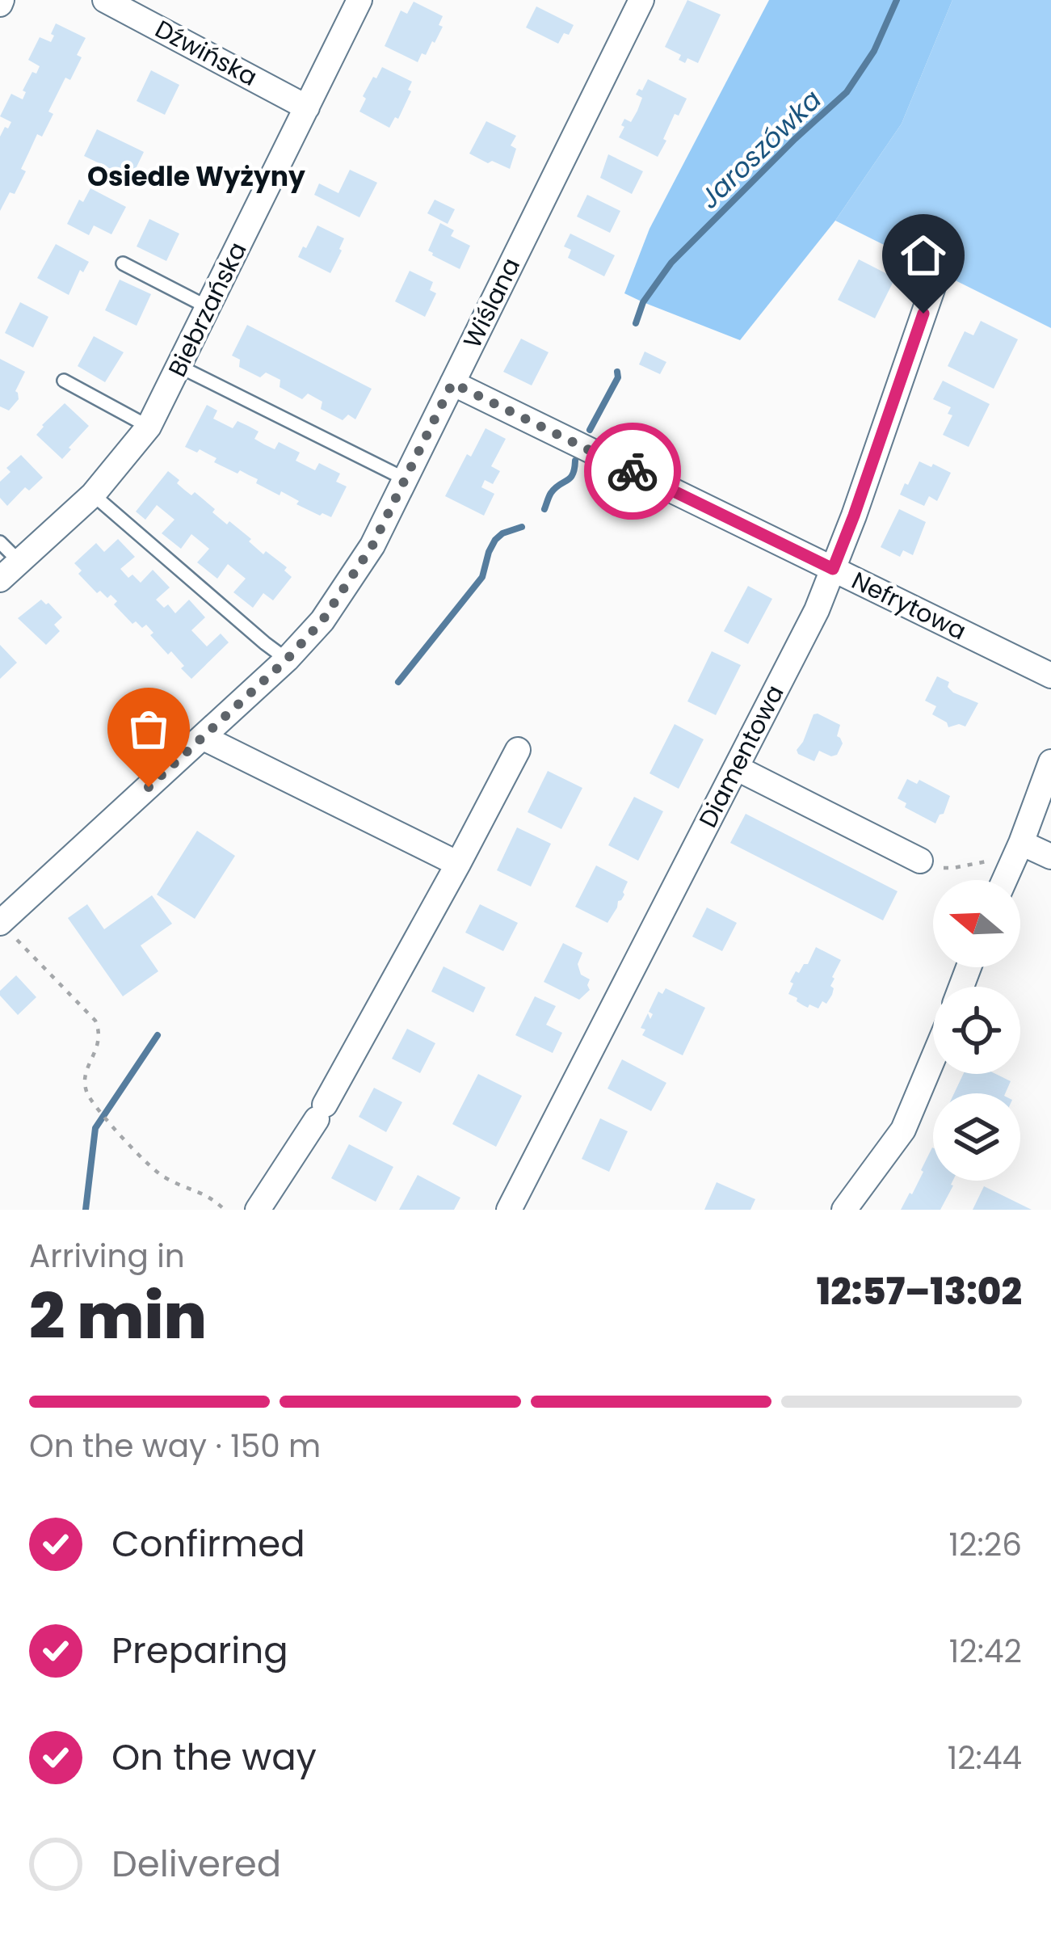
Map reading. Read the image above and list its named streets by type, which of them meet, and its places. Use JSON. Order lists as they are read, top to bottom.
{
  "streets": {
    "street": [
      "Dźwińska",
      "Wiślana",
      "Biebrzańska",
      "Nefrytowa",
      "Diamentowa"
    ]
  },
  "crossings": [
    ["Dźwińska", "Biebrzańska"],
    ["Wiślana", "Nefrytowa"],
    ["Nefrytowa", "Diamentowa"]
  ],
  "districts": ["Osiedle Wyżyny"],
  "water": ["Jaroszówka"],
  "north": "left",
  "page": {
    "heading": ["2 min", "Arriving in", "12:57–13:02"],
    "bar": "On the way · 150 m",
    "list": [
      ["Confirmed", "12:26"],
      ["Preparing", "12:42"],
      ["On the way", "12:44"],
      "Delivered"
    ]
  }
}
